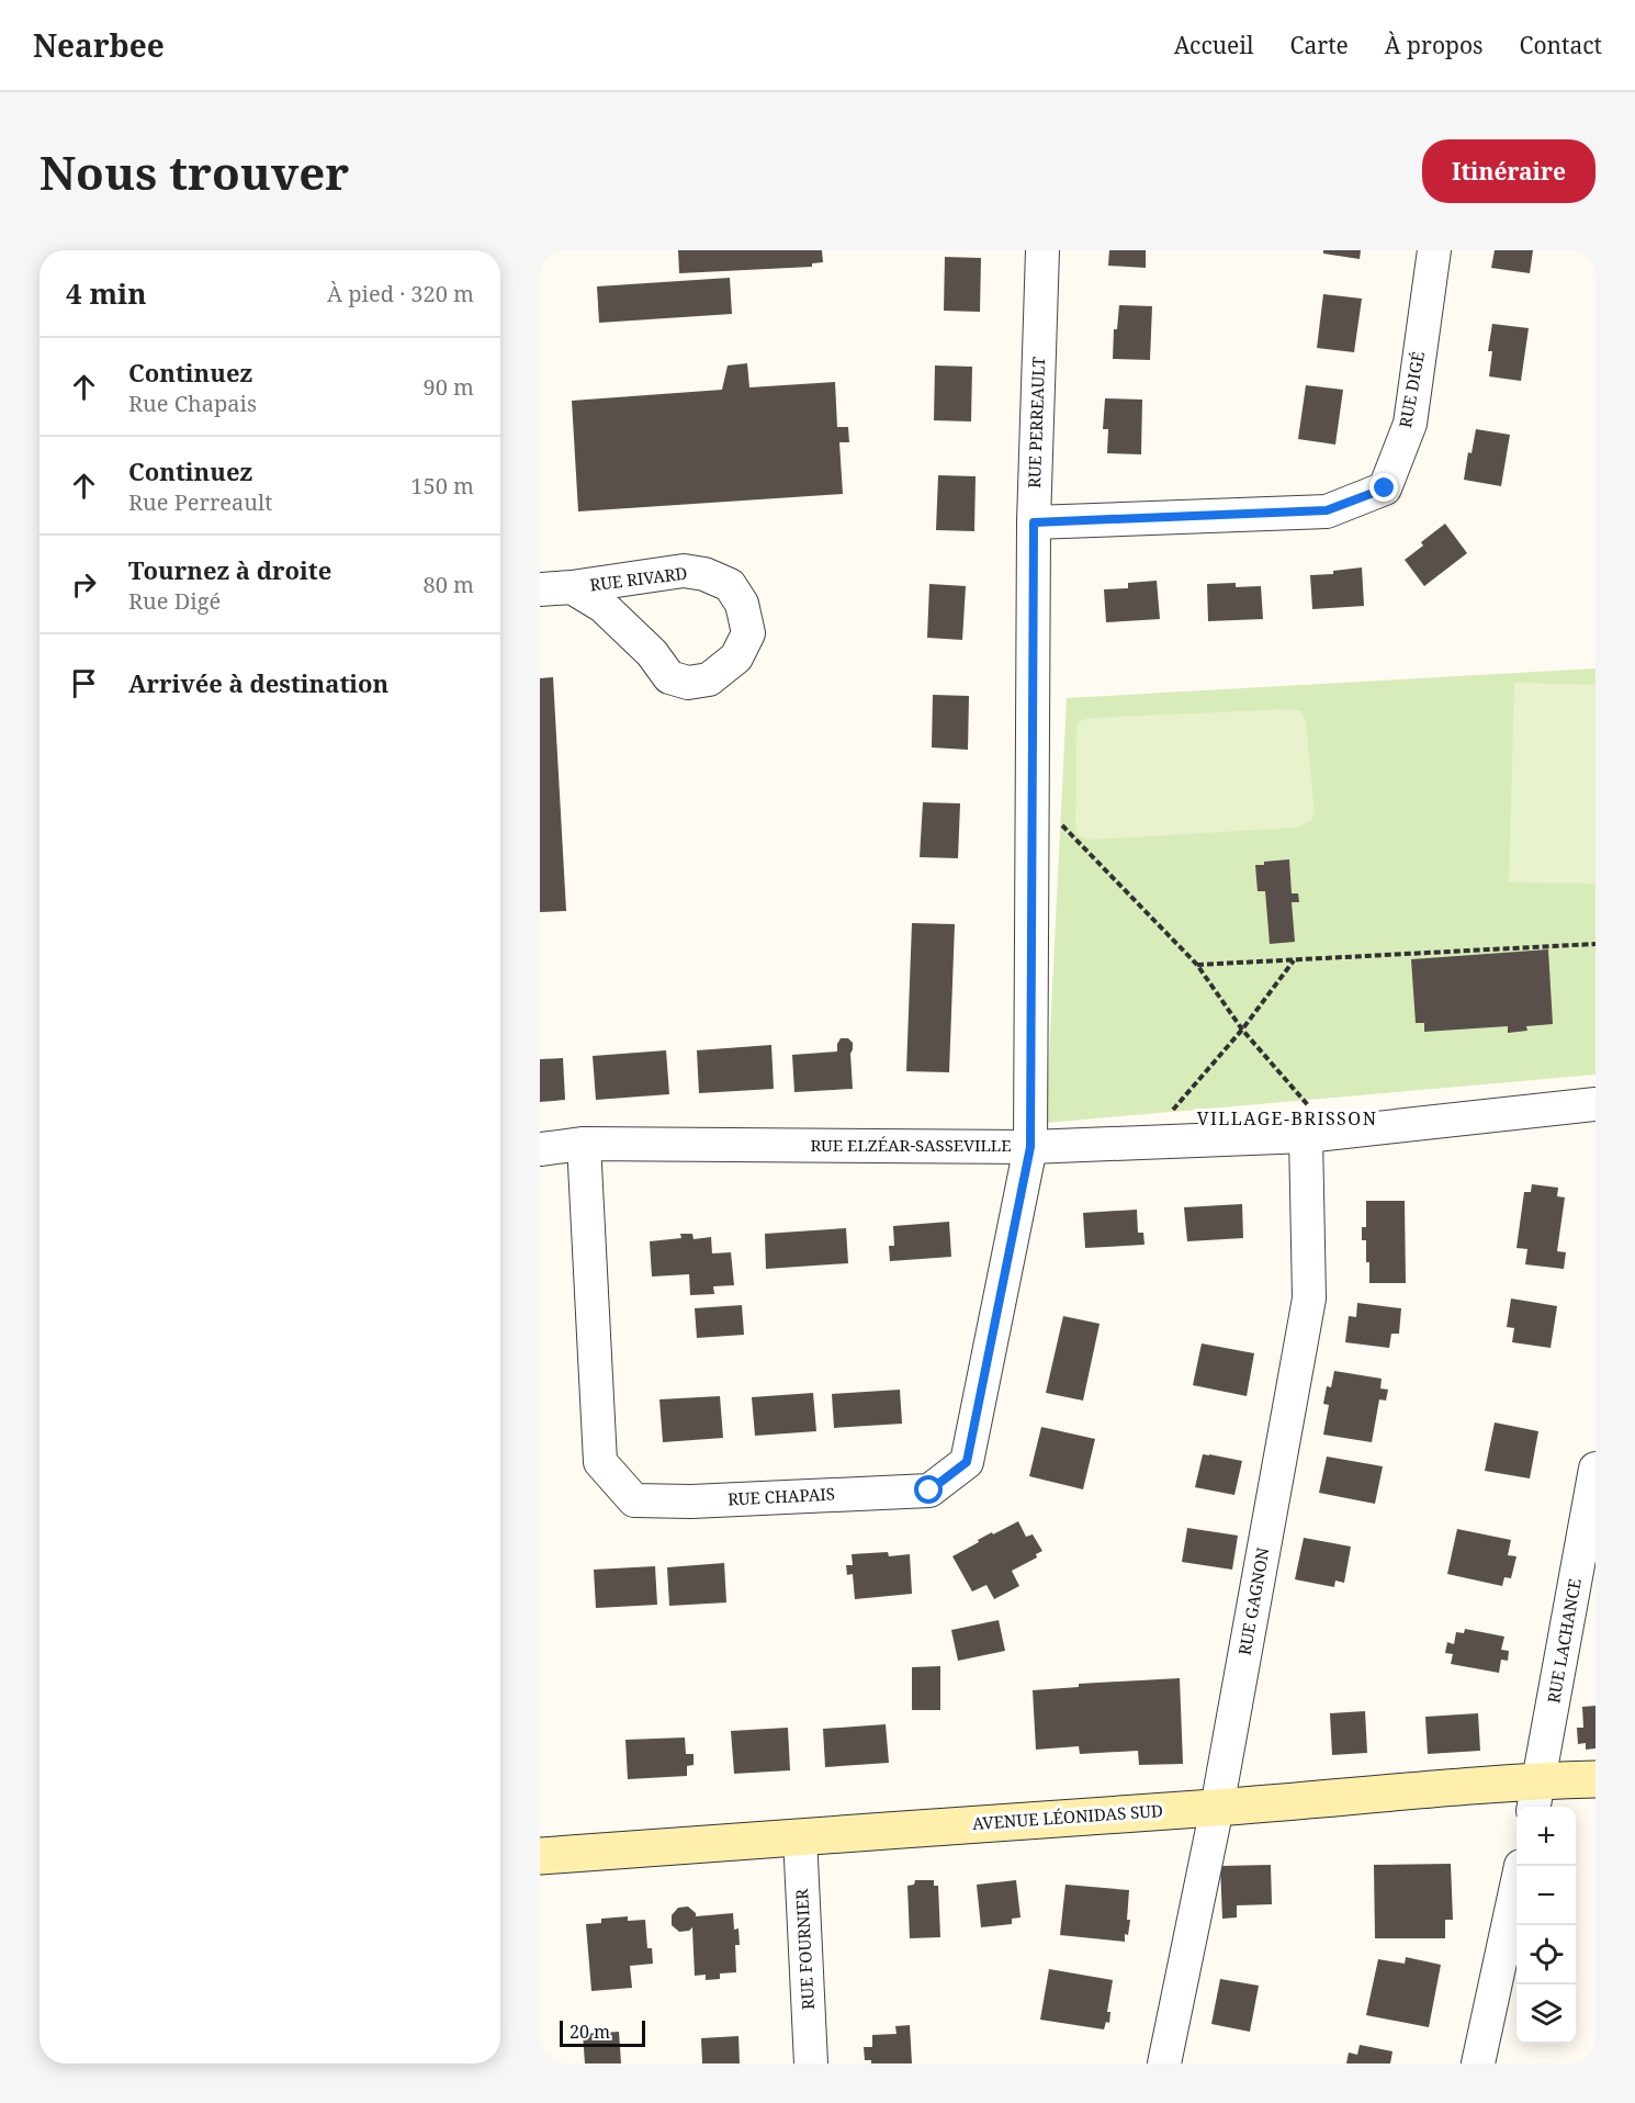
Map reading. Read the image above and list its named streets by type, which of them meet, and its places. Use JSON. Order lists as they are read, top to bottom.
{
  "streets": {
    "street": [
      "RUE DIGÉ",
      "RUE PERREAULT",
      "RUE RIVARD",
      "RUE ELZÉAR-SASSEVILLE",
      "RUE CHAPAIS",
      "RUE GAGNON",
      "RUE LACHANCE",
      "AVENUE LÉONIDAS SUD",
      "RUE FOURNIER"
    ]
  },
  "crossings": [
    ["RUE DIGÉ", "RUE PERREAULT"],
    ["RUE PERREAULT", "RUE ELZÉAR-SASSEVILLE"],
    ["RUE PERREAULT", "RUE CHAPAIS"],
    ["RUE ELZÉAR-SASSEVILLE", "RUE CHAPAIS"],
    ["RUE ELZÉAR-SASSEVILLE", "RUE GAGNON"],
    ["RUE GAGNON", "AVENUE LÉONIDAS SUD"],
    ["RUE LACHANCE", "AVENUE LÉONIDAS SUD"],
    ["AVENUE LÉONIDAS SUD", "RUE FOURNIER"]
  ],
  "districts": ["VILLAGE-BRISSON"],
  "scale_bar": "20 m",
  "page": {
    "header": "Nearbee",
    "nav": [
      "Accueil",
      "Carte",
      "À propos",
      "Contact"
    ],
    "buttons": "Itinéraire",
    "title": "Nous trouver",
    "heading": ["4 min", "À pied · 320 m"],
    "list": [
      ["Continuez", "Rue Chapais", "90 m"],
      ["Continuez", "Rue Perreault", "150 m"],
      ["Tournez à droite", "Rue Digé", "80 m"],
      "Arrivée à destination"
    ],
    "map_buttons": ["+", "−"],
    "scale": "20 m"
  }
}
